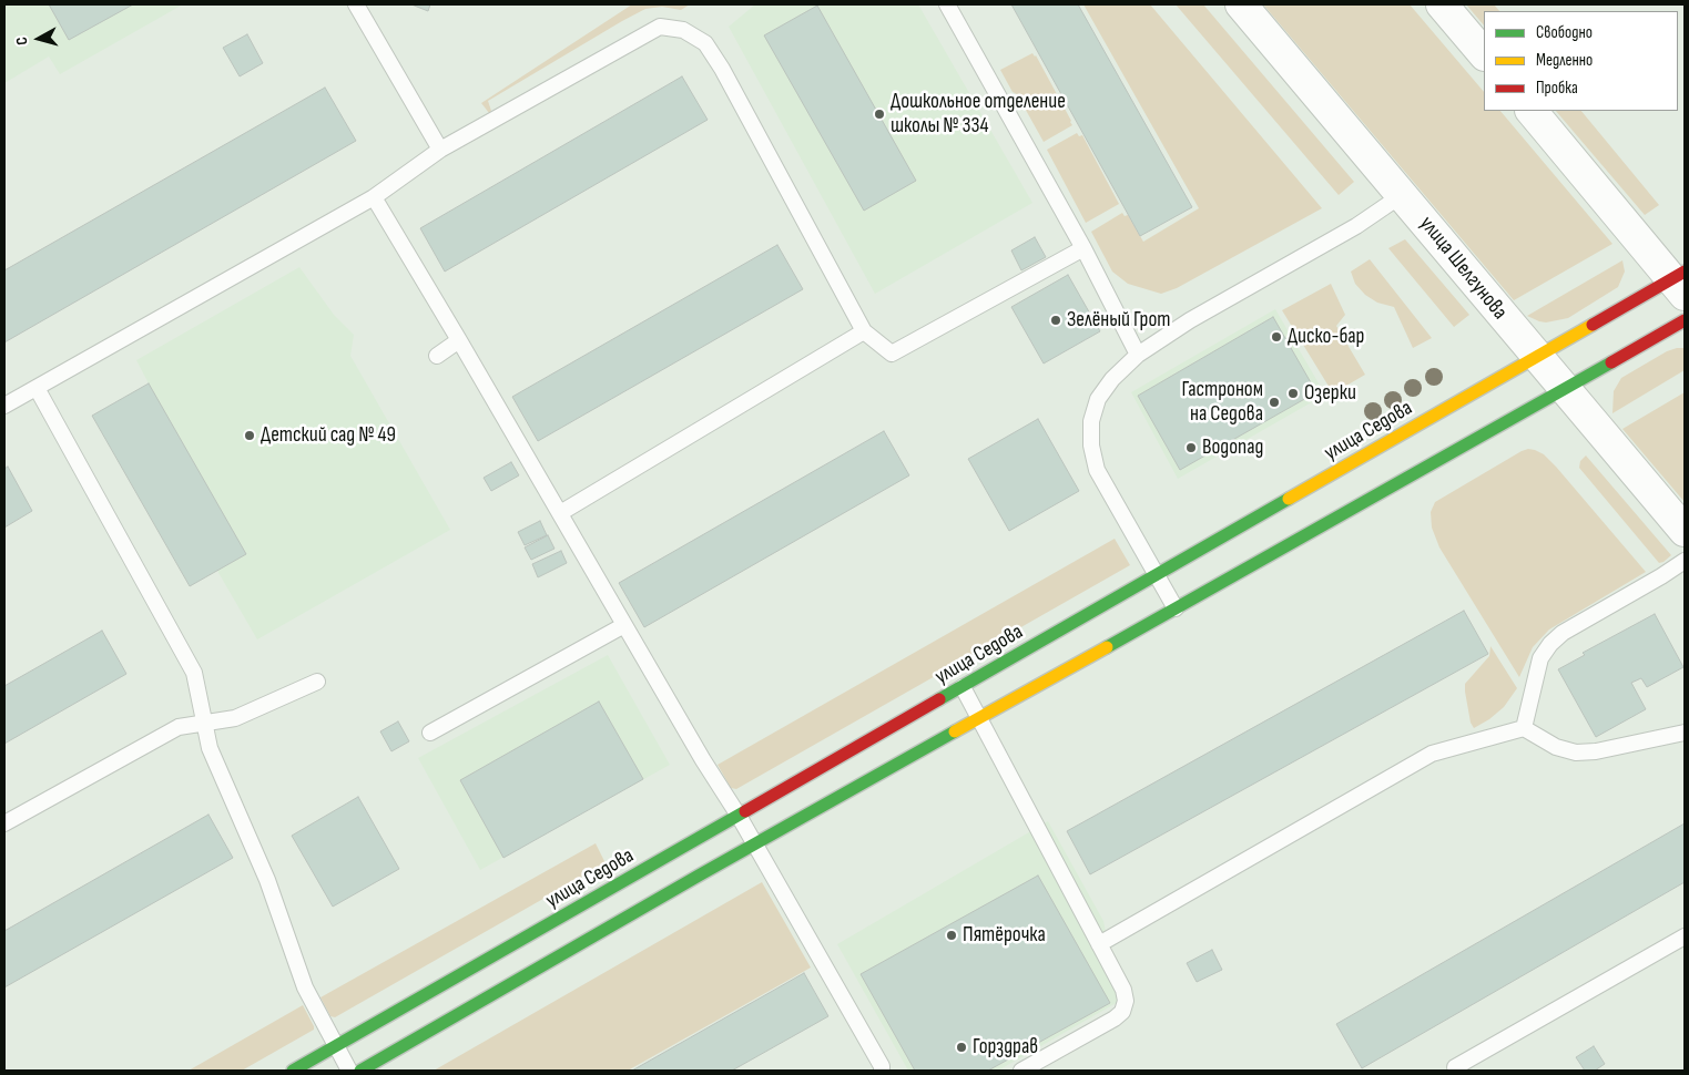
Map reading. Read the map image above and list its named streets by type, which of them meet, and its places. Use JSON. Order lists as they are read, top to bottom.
{
  "streets": {
    "main road": ["улица Седова"],
    "street": ["улица Шелгунова"]
  },
  "crossings": [
    ["улица Шелгунова", "улица Седова"]
  ],
  "places": [
    "Дошкольное отделение школы № 334",
    "Зелёный Грот",
    "Диско-бар",
    "Озерки",
    "Гастроном на Седова",
    "Детский сад № 49",
    "Водопад",
    "Пятёрочка",
    "Горздрав"
  ],
  "legend": ["Свободно", "Медленно", "Пробка"],
  "north": "left"
}
